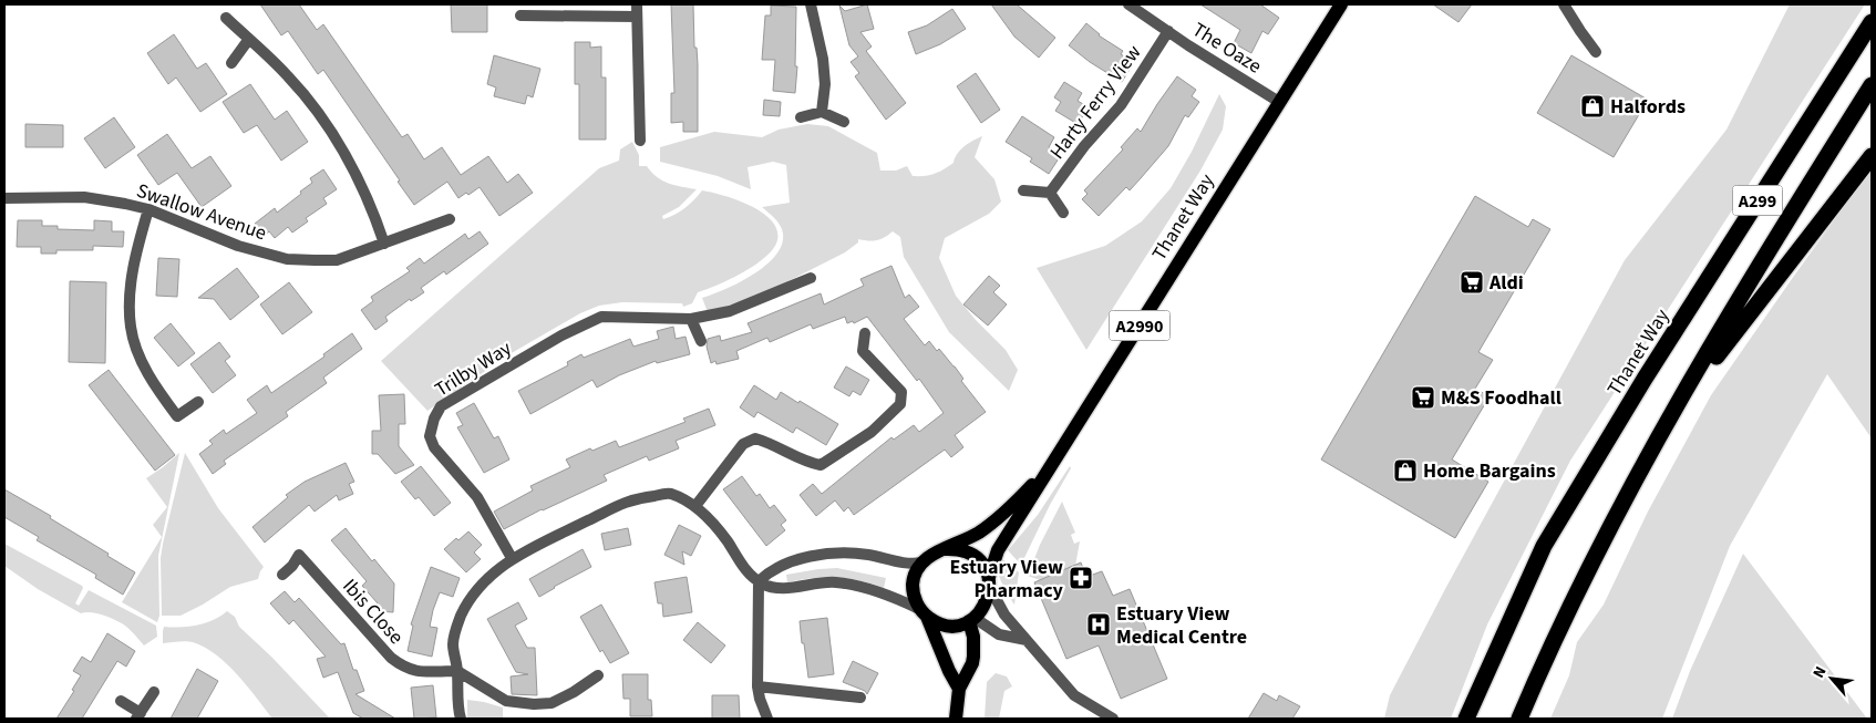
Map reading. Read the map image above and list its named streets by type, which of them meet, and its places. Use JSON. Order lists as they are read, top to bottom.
{
  "streets": {
    "highway": ["A299", "Thanet Way"],
    "main road": ["A2990"],
    "street": [
      "The Oaze",
      "Harty Ferry View",
      "Swallow Avenue",
      "Trilby Way",
      "Ibis Close"
    ]
  },
  "crossings": [
    ["The Oaze", "Harty Ferry View"],
    ["The Oaze", "Thanet Way"]
  ],
  "places": {
    "shop": ["Halfords", "Home Bargains"],
    "supermarket": ["Aldi", "M&S Foodhall"],
    "pharmacy": ["Estuary View Pharmacy"],
    "hospital": ["Estuary View Medical Centre"]
  },
  "north": "top left"
}
